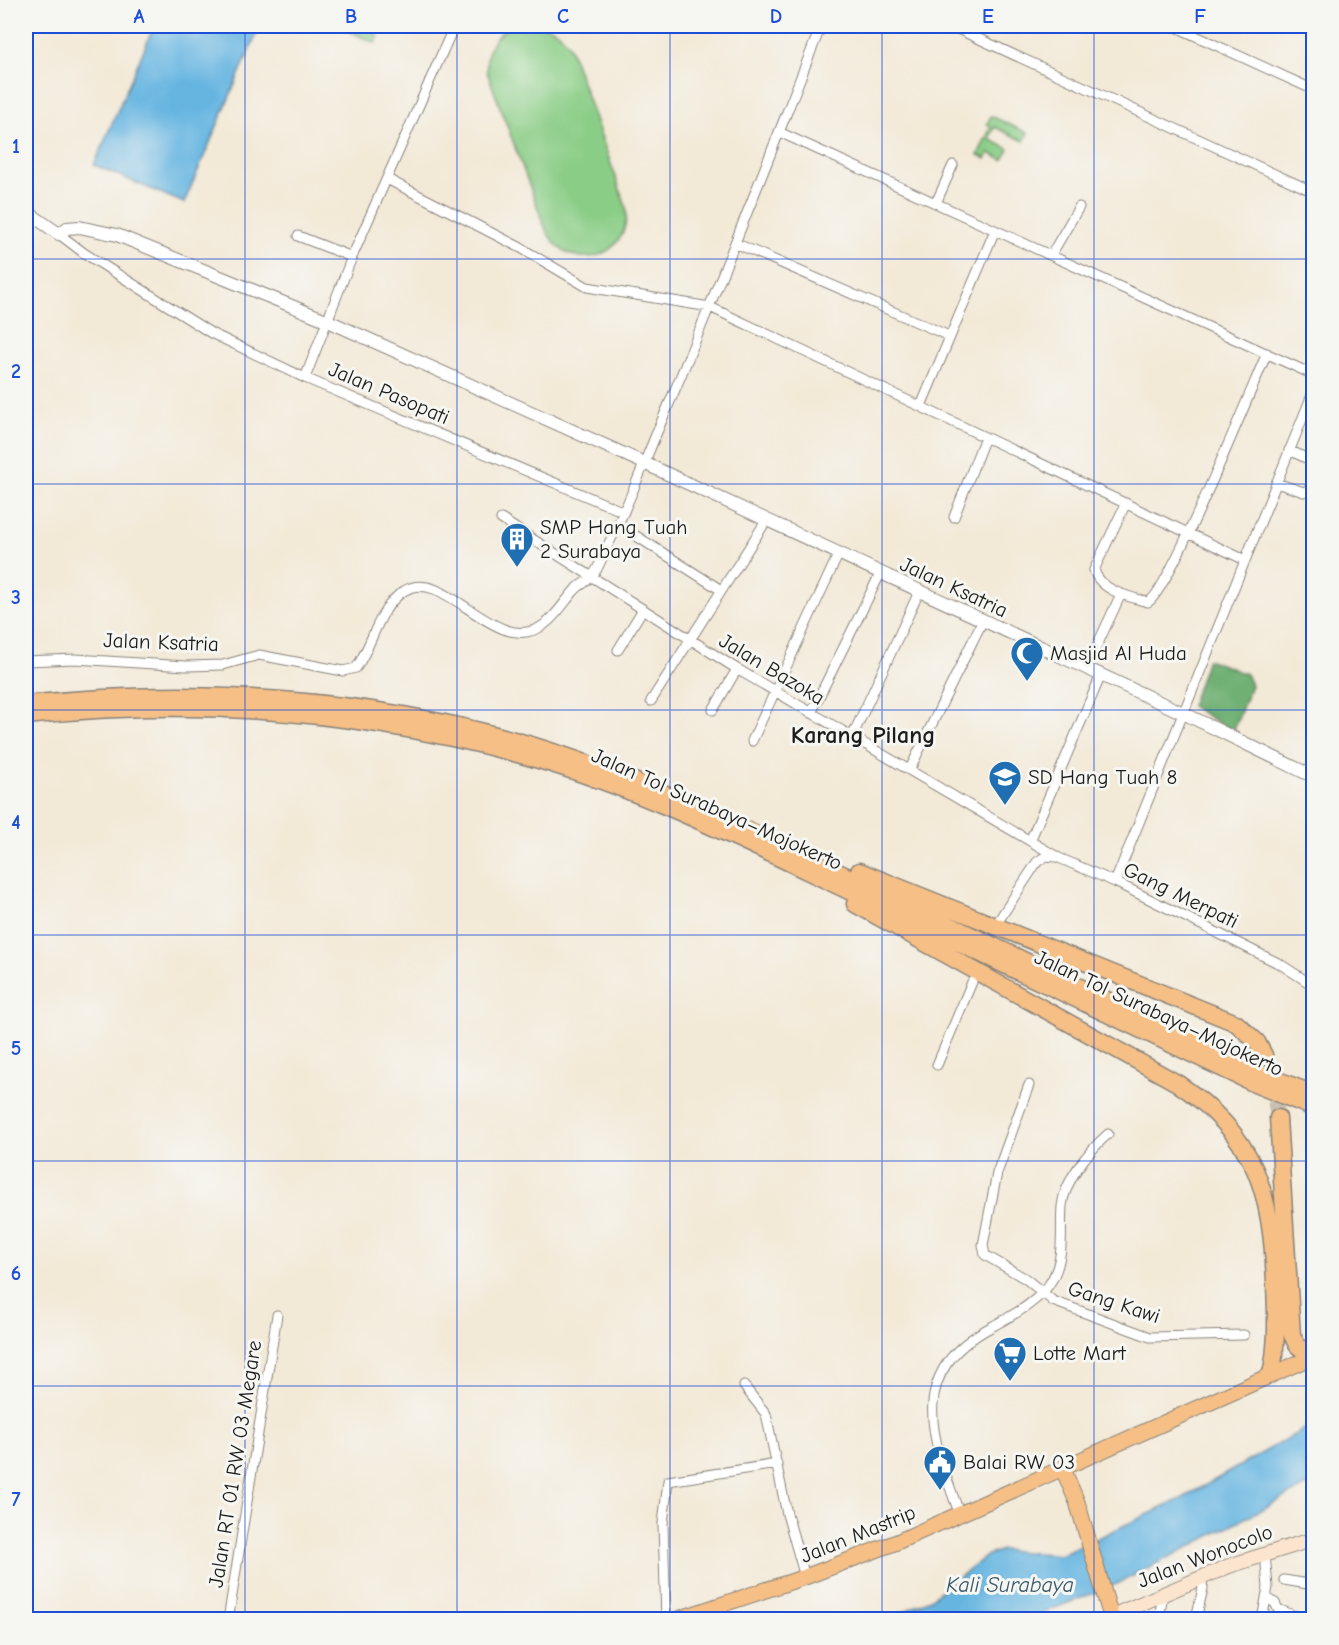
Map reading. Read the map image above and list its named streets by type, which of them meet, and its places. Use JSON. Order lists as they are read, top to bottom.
{
  "streets": {
    "highway": ["Jalan Tol Surabaya–Mojokerto"],
    "main road": ["Jalan Mastrip", "Jalan Wonocolo"],
    "street": [
      "Jalan Pasopati",
      "Jalan Ksatria",
      "Jalan Bazoka",
      "Gang Merpati",
      "Gang Kawi",
      "Jalan RT 01 RW 03 Megare"
    ]
  },
  "crossings": [
    ["Jalan Pasopati", "Jalan Ksatria"],
    ["Jalan Ksatria", "Jalan Bazoka"],
    ["Jalan Bazoka", "Gang Merpati"]
  ],
  "districts": ["Karang Pilang"],
  "water": ["Kali Surabaya"],
  "places": {
    "building": ["SMP Hang Tuah 2 Surabaya"],
    "mosque": ["Masjid Al Huda"],
    "school or university": ["SD Hang Tuah 8"],
    "supermarket": ["Lotte Mart"],
    "public building": ["Balai RW 03"]
  },
  "grid": {
    "columns": [
      "A",
      "B",
      "C",
      "D",
      "E",
      "F"
    ],
    "rows": [
      "1",
      "2",
      "3",
      "4",
      "5",
      "6",
      "7"
    ]
  }
}
